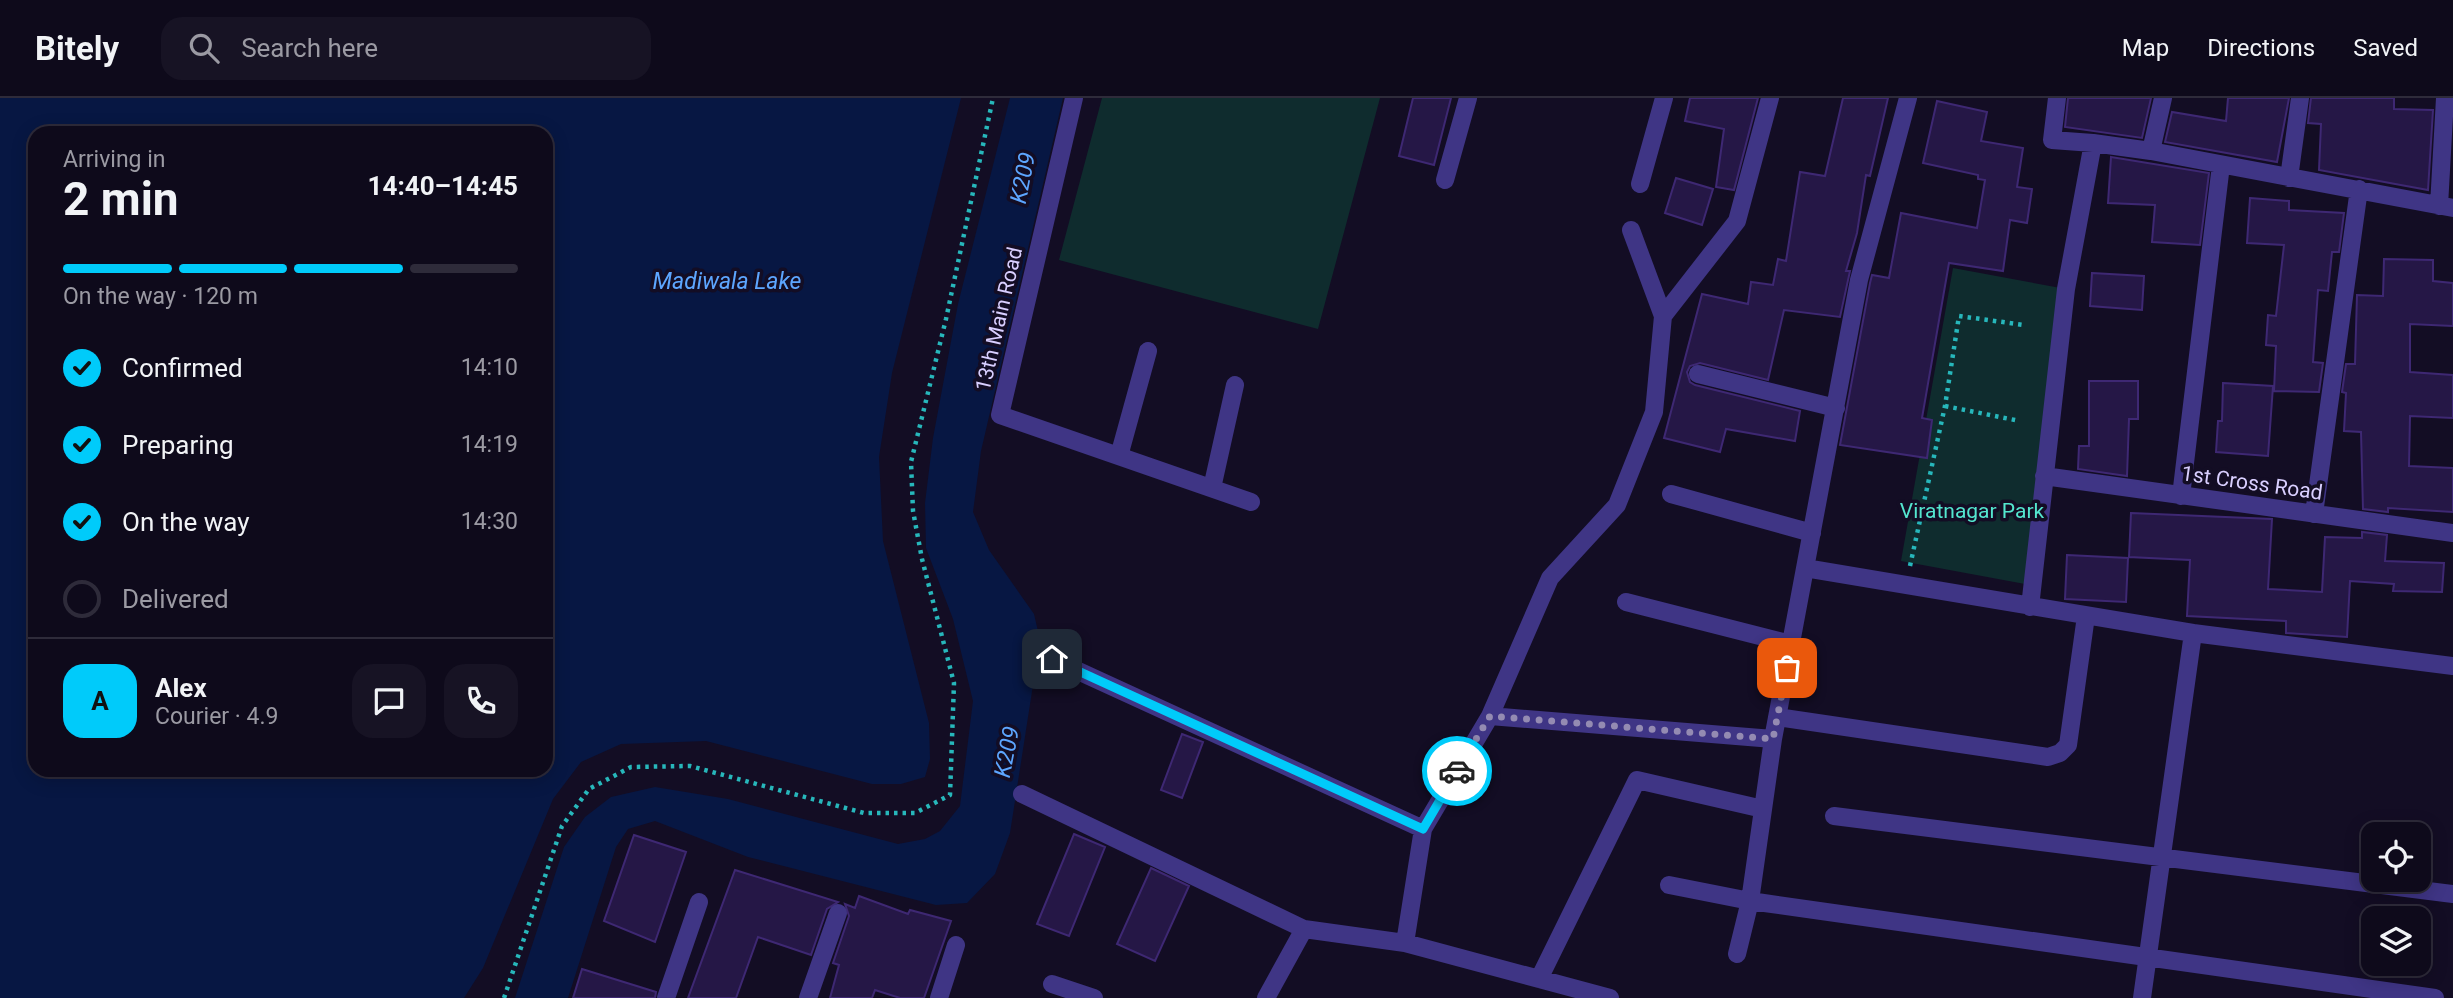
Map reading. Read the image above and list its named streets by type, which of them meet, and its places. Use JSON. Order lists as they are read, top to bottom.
{
  "streets": {
    "street": ["13th Main Road", "1st Cross Road"]
  },
  "water": ["K209", "Madiwala Lake"],
  "parks": ["Viratnagar Park"],
  "page": {
    "header": "Bitely",
    "search": "Search here",
    "nav": ["Map", "Directions", "Saved"],
    "heading": ["2 min", "Arriving in", "14:40–14:45"],
    "panel": ["Alex", "Courier · 4.9"],
    "bar": "On the way · 120 m",
    "list": [
      ["Confirmed", "14:10"],
      ["Preparing", "14:19"],
      ["On the way", "14:30"],
      "Delivered"
    ],
    "round": "A"
  }
}
